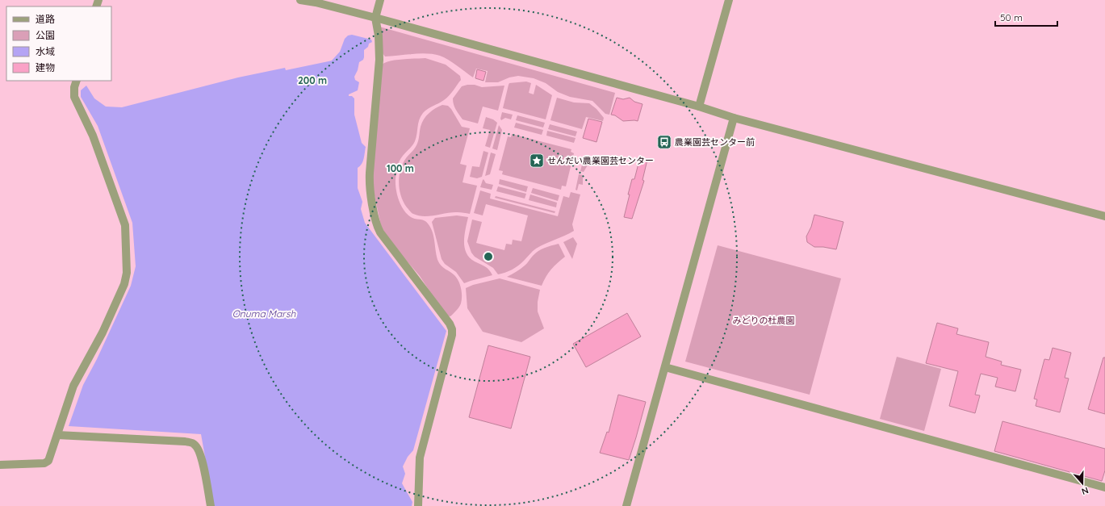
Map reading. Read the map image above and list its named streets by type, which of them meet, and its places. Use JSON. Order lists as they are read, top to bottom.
{
  "water": ["Onuma Marsh"],
  "parks": ["みどりの杜農園"],
  "places": {
    "bus stop": ["農業園芸センター前"],
    "place": ["せんだい農業園芸センター"]
  },
  "legend": [
    "道路",
    "公園",
    "水域",
    "建物"
  ],
  "scale_bar": "50 m",
  "north": "bottom",
  "rings": ["200 m", "100 m"]
}
